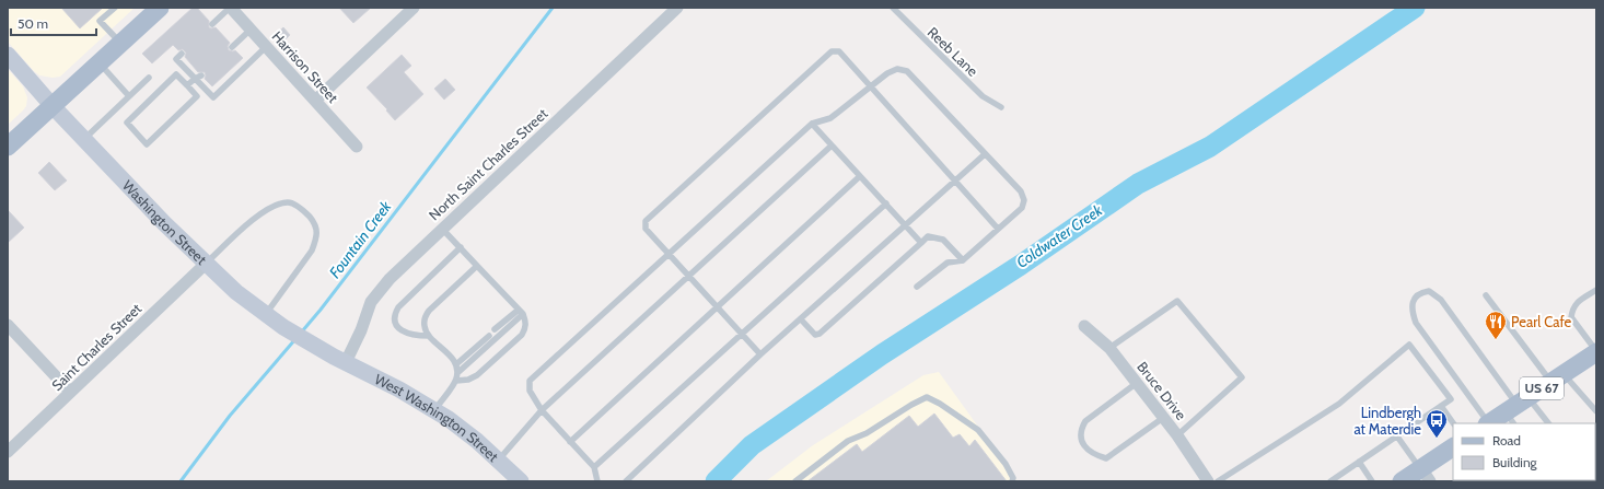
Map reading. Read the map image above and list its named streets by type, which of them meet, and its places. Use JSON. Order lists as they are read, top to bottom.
{
  "streets": {
    "main road": ["Washington Street", "US 67", "West Washington Street"],
    "street": [
      "Harrison Street",
      "North Saint Charles Street",
      "Saint Charles Street",
      "Bruce Drive"
    ],
    "lane": ["Reeb Lane"]
  },
  "crossings": [
    ["North Saint Charles Street", "Washington Street"],
    ["North Saint Charles Street", "West Washington Street"],
    ["Washington Street", "Saint Charles Street"],
    ["Washington Street", "West Washington Street"]
  ],
  "water": ["Coldwater Creek", "Fountain Creek"],
  "places": {
    "restaurant": ["Pearl Cafe"],
    "bus stop": ["Lindbergh at Materdie"]
  },
  "legend": ["Road", "Building"],
  "scale_bar": "50 m"
}
